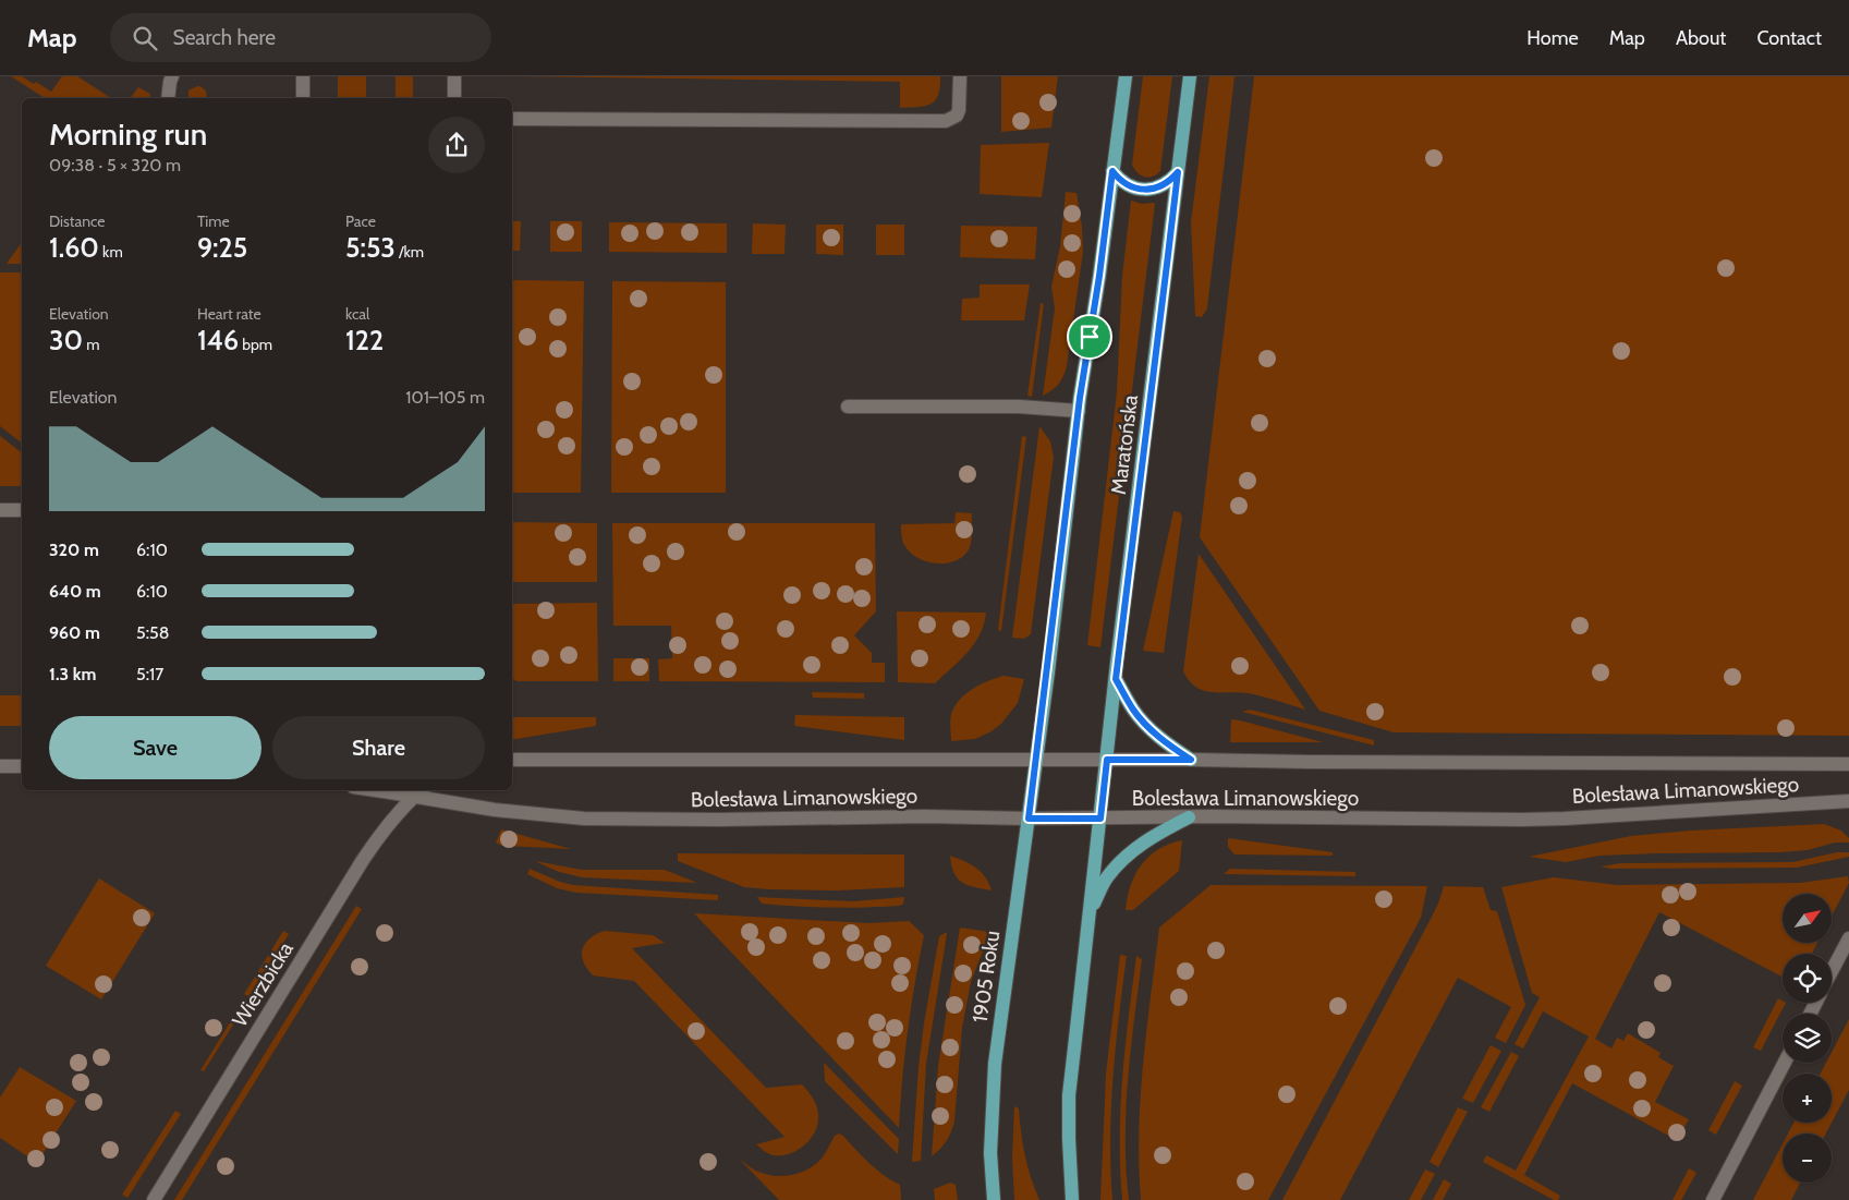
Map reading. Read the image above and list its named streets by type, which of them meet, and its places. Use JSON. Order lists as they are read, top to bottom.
{
  "streets": {
    "main road": ["Maratońska", "1905 Roku"],
    "street": ["Bolesława Limanowskiego", "Wierzbicka"]
  },
  "crossings": [
    ["Maratońska", "Bolesława Limanowskiego"],
    ["Bolesława Limanowskiego", "1905 Roku"],
    ["Bolesława Limanowskiego", "Wierzbicka"]
  ],
  "north": "top right",
  "page": {
    "header": "Map",
    "search": "Search here",
    "nav": [
      "Home",
      "Map",
      "About",
      "Contact"
    ],
    "heading": ["Morning run", "09:38 · 5 × 320 m"],
    "stats": [
      ["Distance", "1.60 km"],
      ["Time", "9:25"],
      ["Pace", "5:53 /km"],
      ["Elevation", "30 m"],
      ["Heart rate", "146 bpm"],
      ["kcal", "122"]
    ],
    "chart": ["Elevation", "101–105 m"],
    "list": [
      {
        "name": "320 m",
        "note": "6:10"
      },
      {
        "name": "640 m",
        "note": "6:10"
      },
      {
        "name": "960 m",
        "note": "5:58"
      },
      {
        "name": "1.3 km",
        "note": "5:17"
      }
    ],
    "buttons": ["Save", "Share"],
    "map_buttons": ["+", "−"]
  }
}
